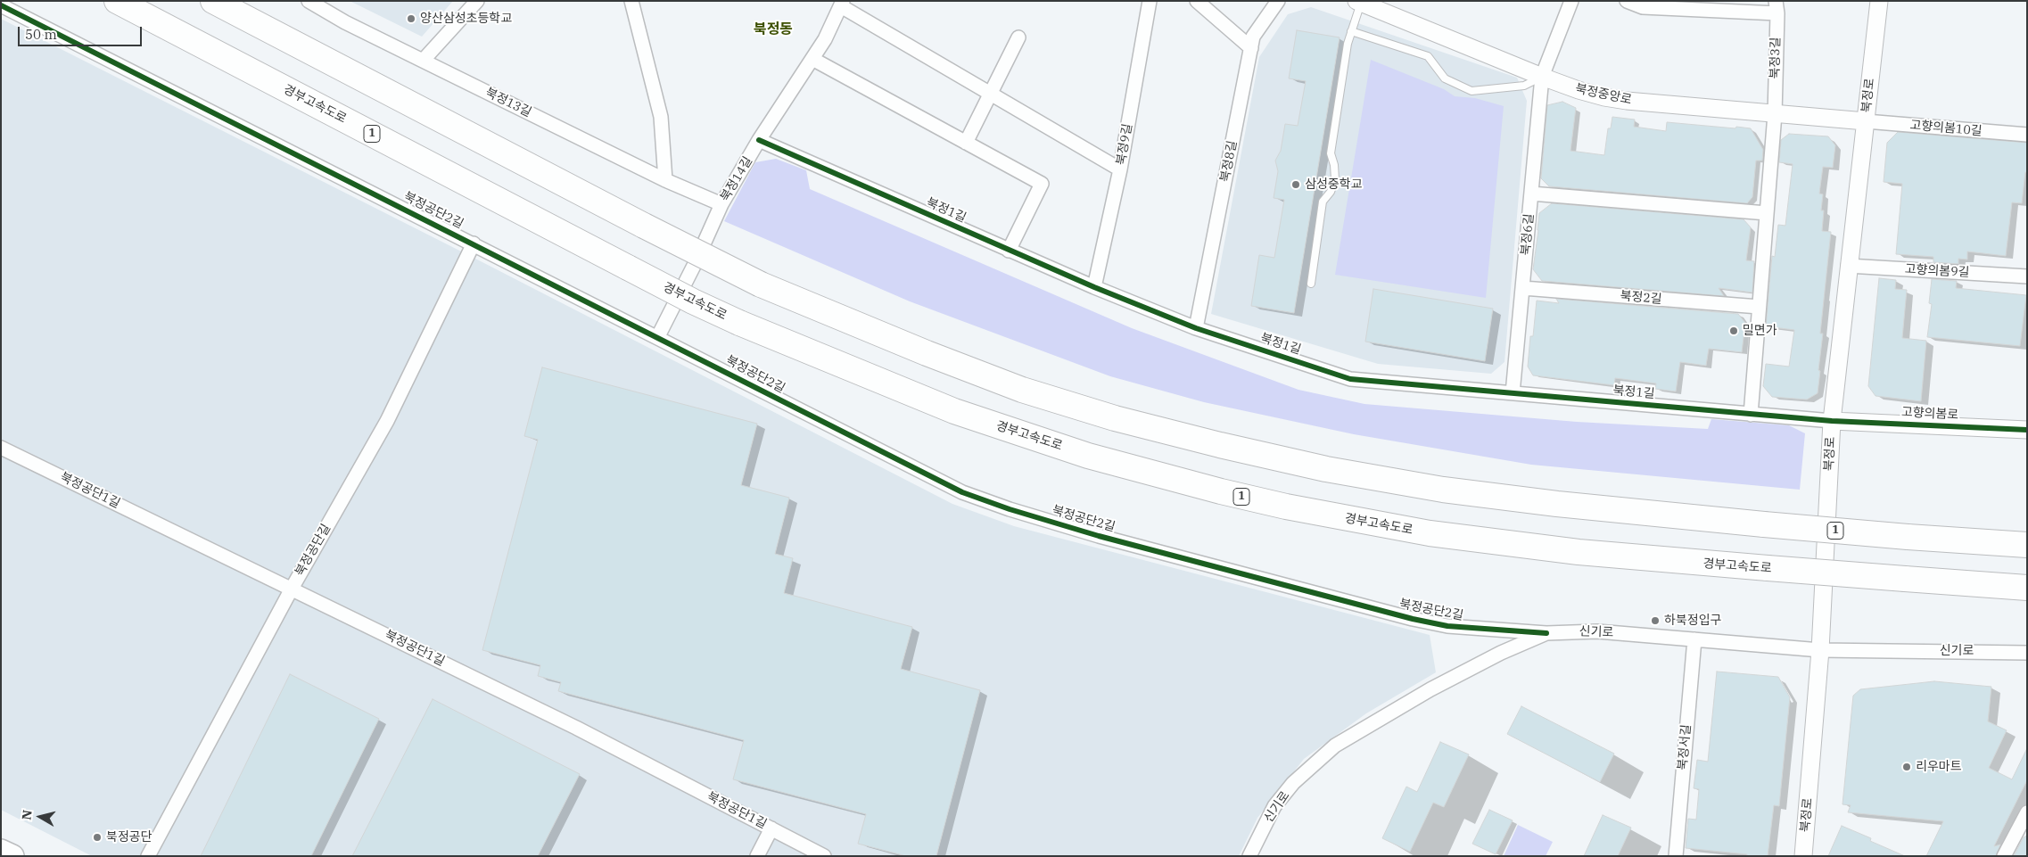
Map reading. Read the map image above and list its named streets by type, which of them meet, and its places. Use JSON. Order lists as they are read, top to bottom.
{
  "streets": {
    "highway": ["경부고속도로", "1"],
    "street": [
      "북정3길",
      "북정중앙로",
      "북정로",
      "북정13길",
      "고향의봄10길",
      "북정9길",
      "북정8길",
      "북정14길",
      "북정공단2길",
      "북정1길",
      "북정6길",
      "고향의봄9길",
      "북정2길",
      "고향의봄로",
      "북정공단1길",
      "북정공단길",
      "신기로",
      "북정서길"
    ]
  },
  "crossings": [
    ["북정3길", "북정중앙로"],
    ["북정중앙로", "북정로"],
    ["북정중앙로", "고향의봄10길"],
    ["북정중앙로", "북정6길"],
    ["북정로", "고향의봄10길"],
    ["북정로", "북정1길"],
    ["북정로", "고향의봄9길"],
    ["북정로", "고향의봄로"],
    ["북정로", "신기로"],
    ["북정13길", "북정14길"],
    ["북정9길", "북정14길"],
    ["북정9길", "북정1길"],
    ["북정8길", "북정1길"],
    ["북정14길", "북정공단2길"],
    ["북정14길", "북정1길"],
    ["북정공단2길", "북정공단길"],
    ["북정공단2길", "신기로"],
    ["북정1길", "북정6길"],
    ["북정1길", "고향의봄로"],
    ["북정6길", "북정2길"],
    ["북정공단1길", "북정공단길"],
    ["신기로", "북정서길"]
  ],
  "districts": ["북정동"],
  "places": [
    "양산삼성초등학교",
    "삼성중학교",
    "밀면가",
    "하북정입구",
    "리우마트",
    "북정공단"
  ],
  "scale_bar": "50 m",
  "north": "left"
}
